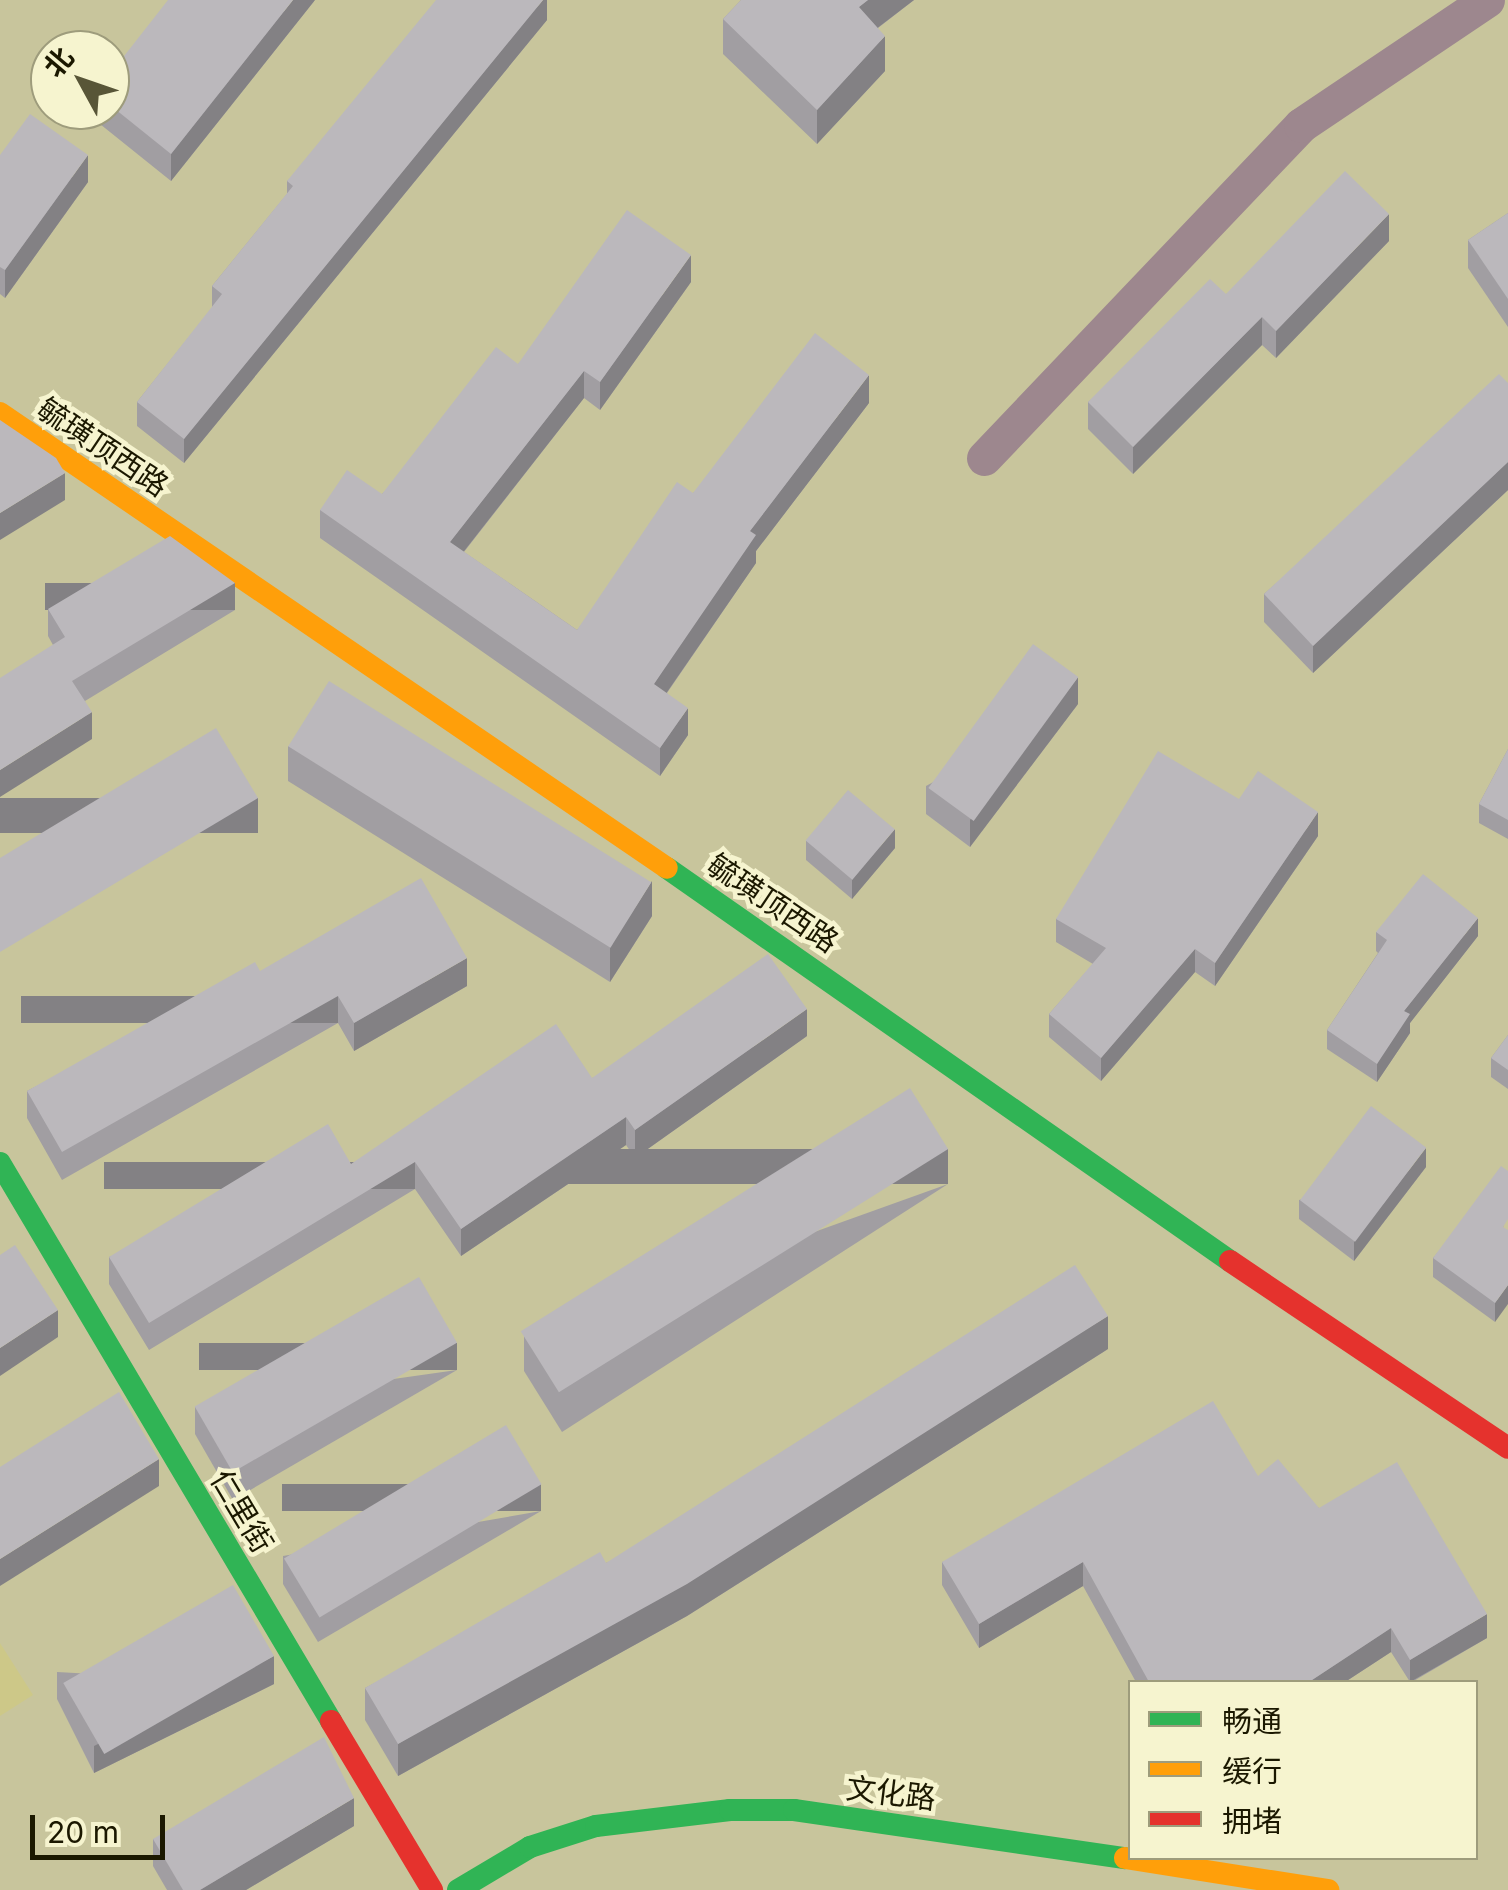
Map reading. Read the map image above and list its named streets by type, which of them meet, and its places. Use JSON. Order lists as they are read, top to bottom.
{
  "streets": {
    "street": ["毓璜顶西路", "仁里街", "文化路"]
  },
  "legend": ["畅通", "缓行", "拥堵"],
  "scale_bar": "20 m",
  "north": "top left"
}
